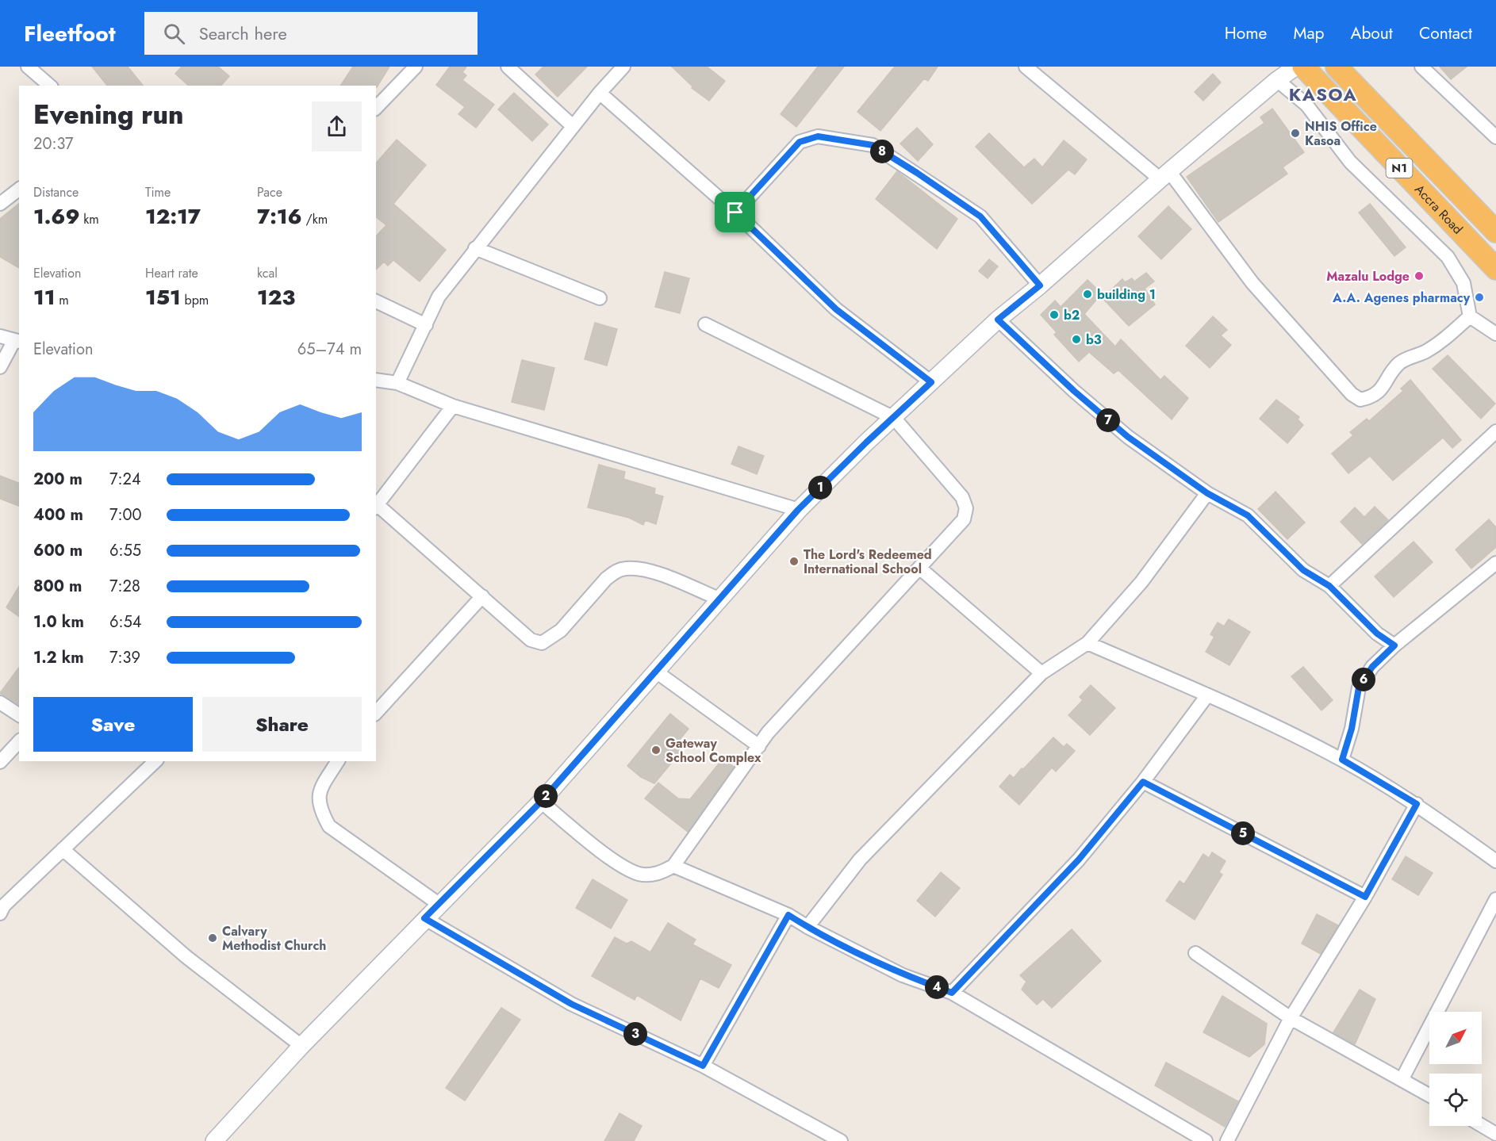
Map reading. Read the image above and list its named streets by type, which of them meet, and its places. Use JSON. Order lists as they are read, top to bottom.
{
  "streets": {
    "highway": ["N1", "Accra Road"]
  },
  "districts": ["KASOA"],
  "places": [
    "NHIS Office Kasoa",
    "Mazalu Lodge",
    "building 1",
    "A.A. Agenes pharmacy",
    "b2",
    "b3",
    "The Lord's Redeemed International School",
    "Gateway School Complex",
    "Calvary Methodist Church"
  ],
  "north": "top right",
  "page": {
    "header": "Fleetfoot",
    "search": "Search here",
    "nav": [
      "Home",
      "Map",
      "About",
      "Contact"
    ],
    "heading": ["Evening run", "20:37"],
    "pins": [
      "8",
      "7",
      "1",
      "6",
      "2",
      "5",
      "4",
      "3"
    ],
    "stats": [
      ["Distance", "1.69 km"],
      ["Time", "12:17"],
      ["Pace", "7:16 /km"],
      ["Elevation", "11 m"],
      ["Heart rate", "151 bpm"],
      ["kcal", "123"]
    ],
    "chart": ["Elevation", "65–74 m"],
    "list": [
      {
        "name": "200 m",
        "note": "7:24"
      },
      {
        "name": "400 m",
        "note": "7:00"
      },
      {
        "name": "600 m",
        "note": "6:55"
      },
      {
        "name": "800 m",
        "note": "7:28"
      },
      {
        "name": "1.0 km",
        "note": "6:54"
      },
      {
        "name": "1.2 km",
        "note": "7:39"
      }
    ],
    "buttons": ["Save", "Share"]
  }
}
